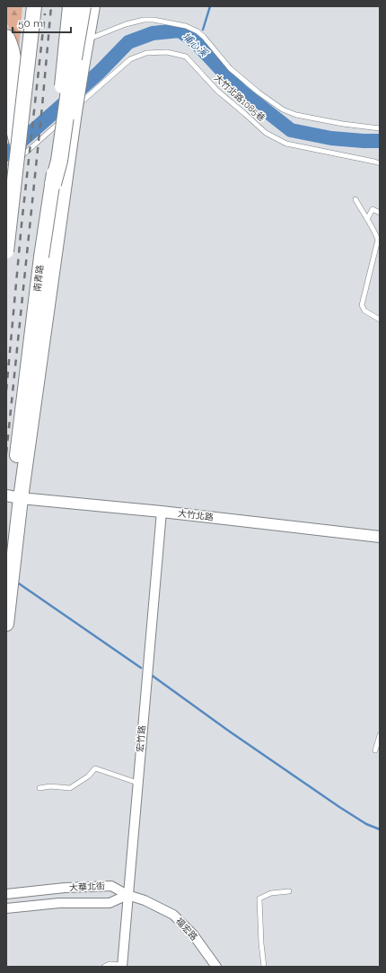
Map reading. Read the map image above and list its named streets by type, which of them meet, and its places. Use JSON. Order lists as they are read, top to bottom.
{
  "streets": {
    "main road": ["南青路"],
    "street": [
      "大竹北路",
      "宏竹路",
      "大華北街",
      "福宏路"
    ],
    "lane": ["大竹北路1085巷"]
  },
  "crossings": [
    ["南青路", "大竹北路"],
    ["大竹北路", "宏竹路"],
    ["宏竹路", "大華北街"],
    ["宏竹路", "福宏路"],
    ["大華北街", "福宏路"]
  ],
  "water": ["埔心溪"],
  "scale_bar": "50 m"
}
